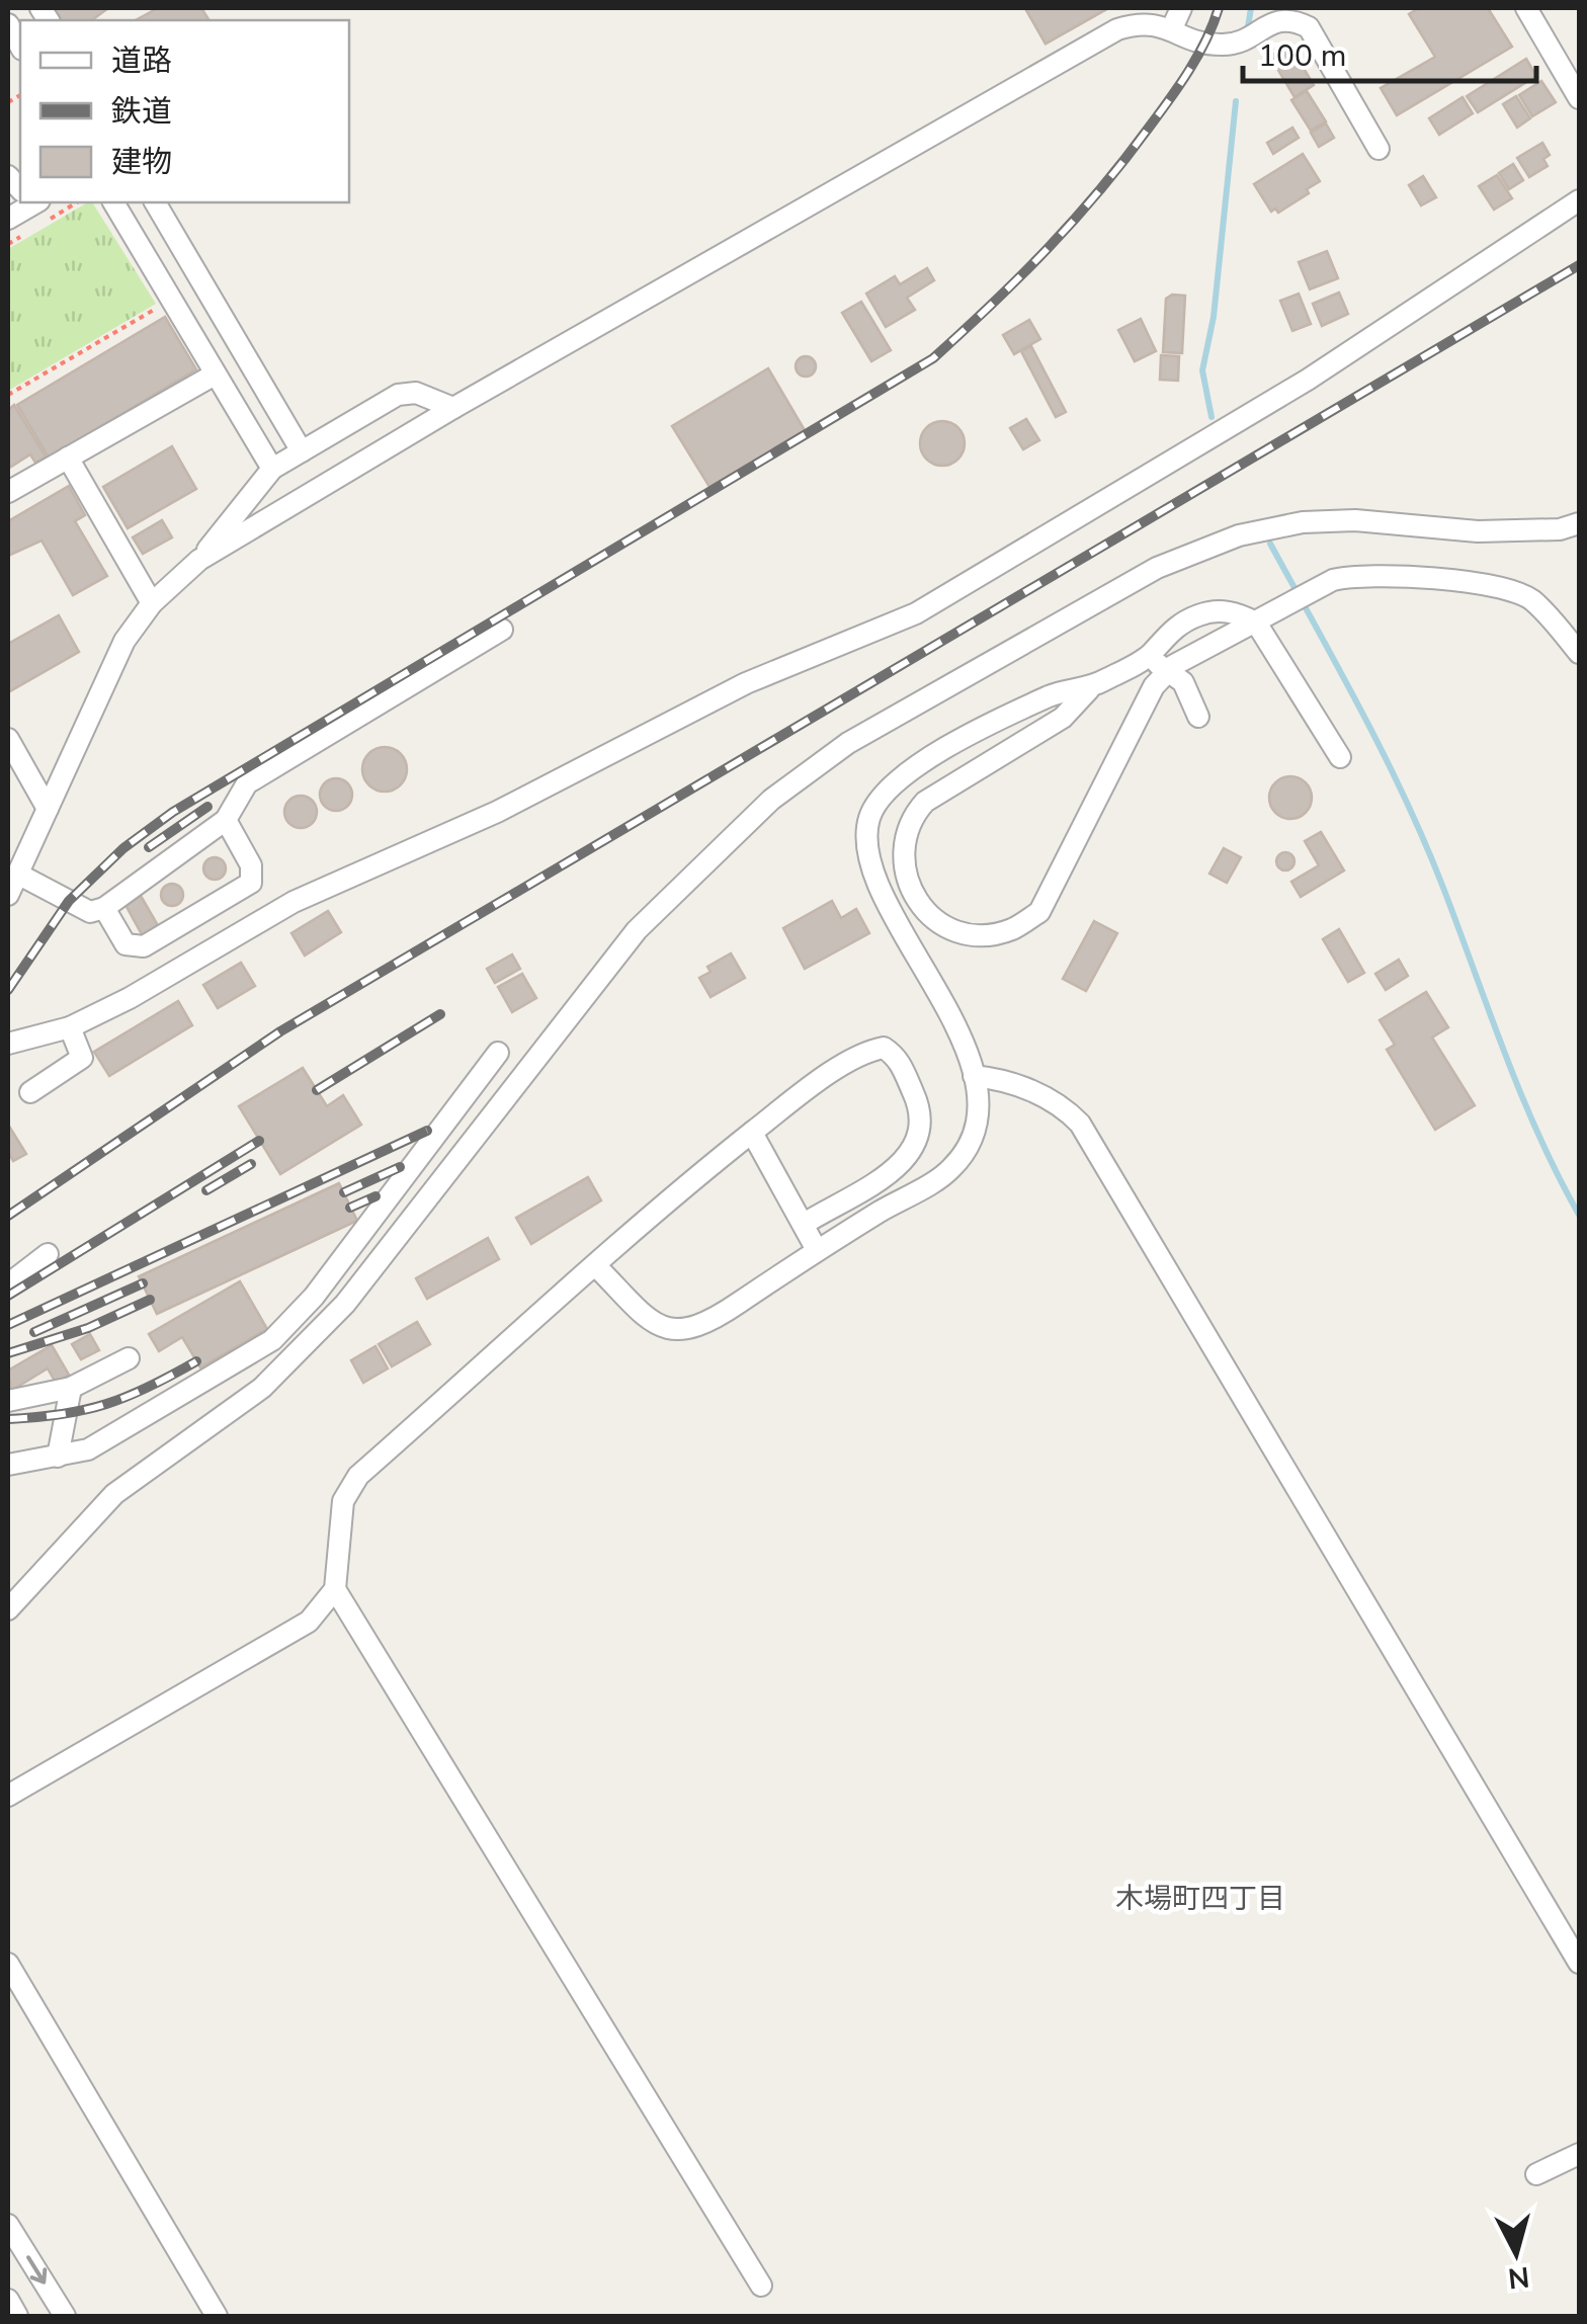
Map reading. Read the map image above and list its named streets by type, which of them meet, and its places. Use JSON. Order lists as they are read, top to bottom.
{
  "districts": ["木場町四丁目"],
  "legend": ["道路", "鉄道", "建物"],
  "scale_bar": "100 m",
  "north": "bottom"
}
